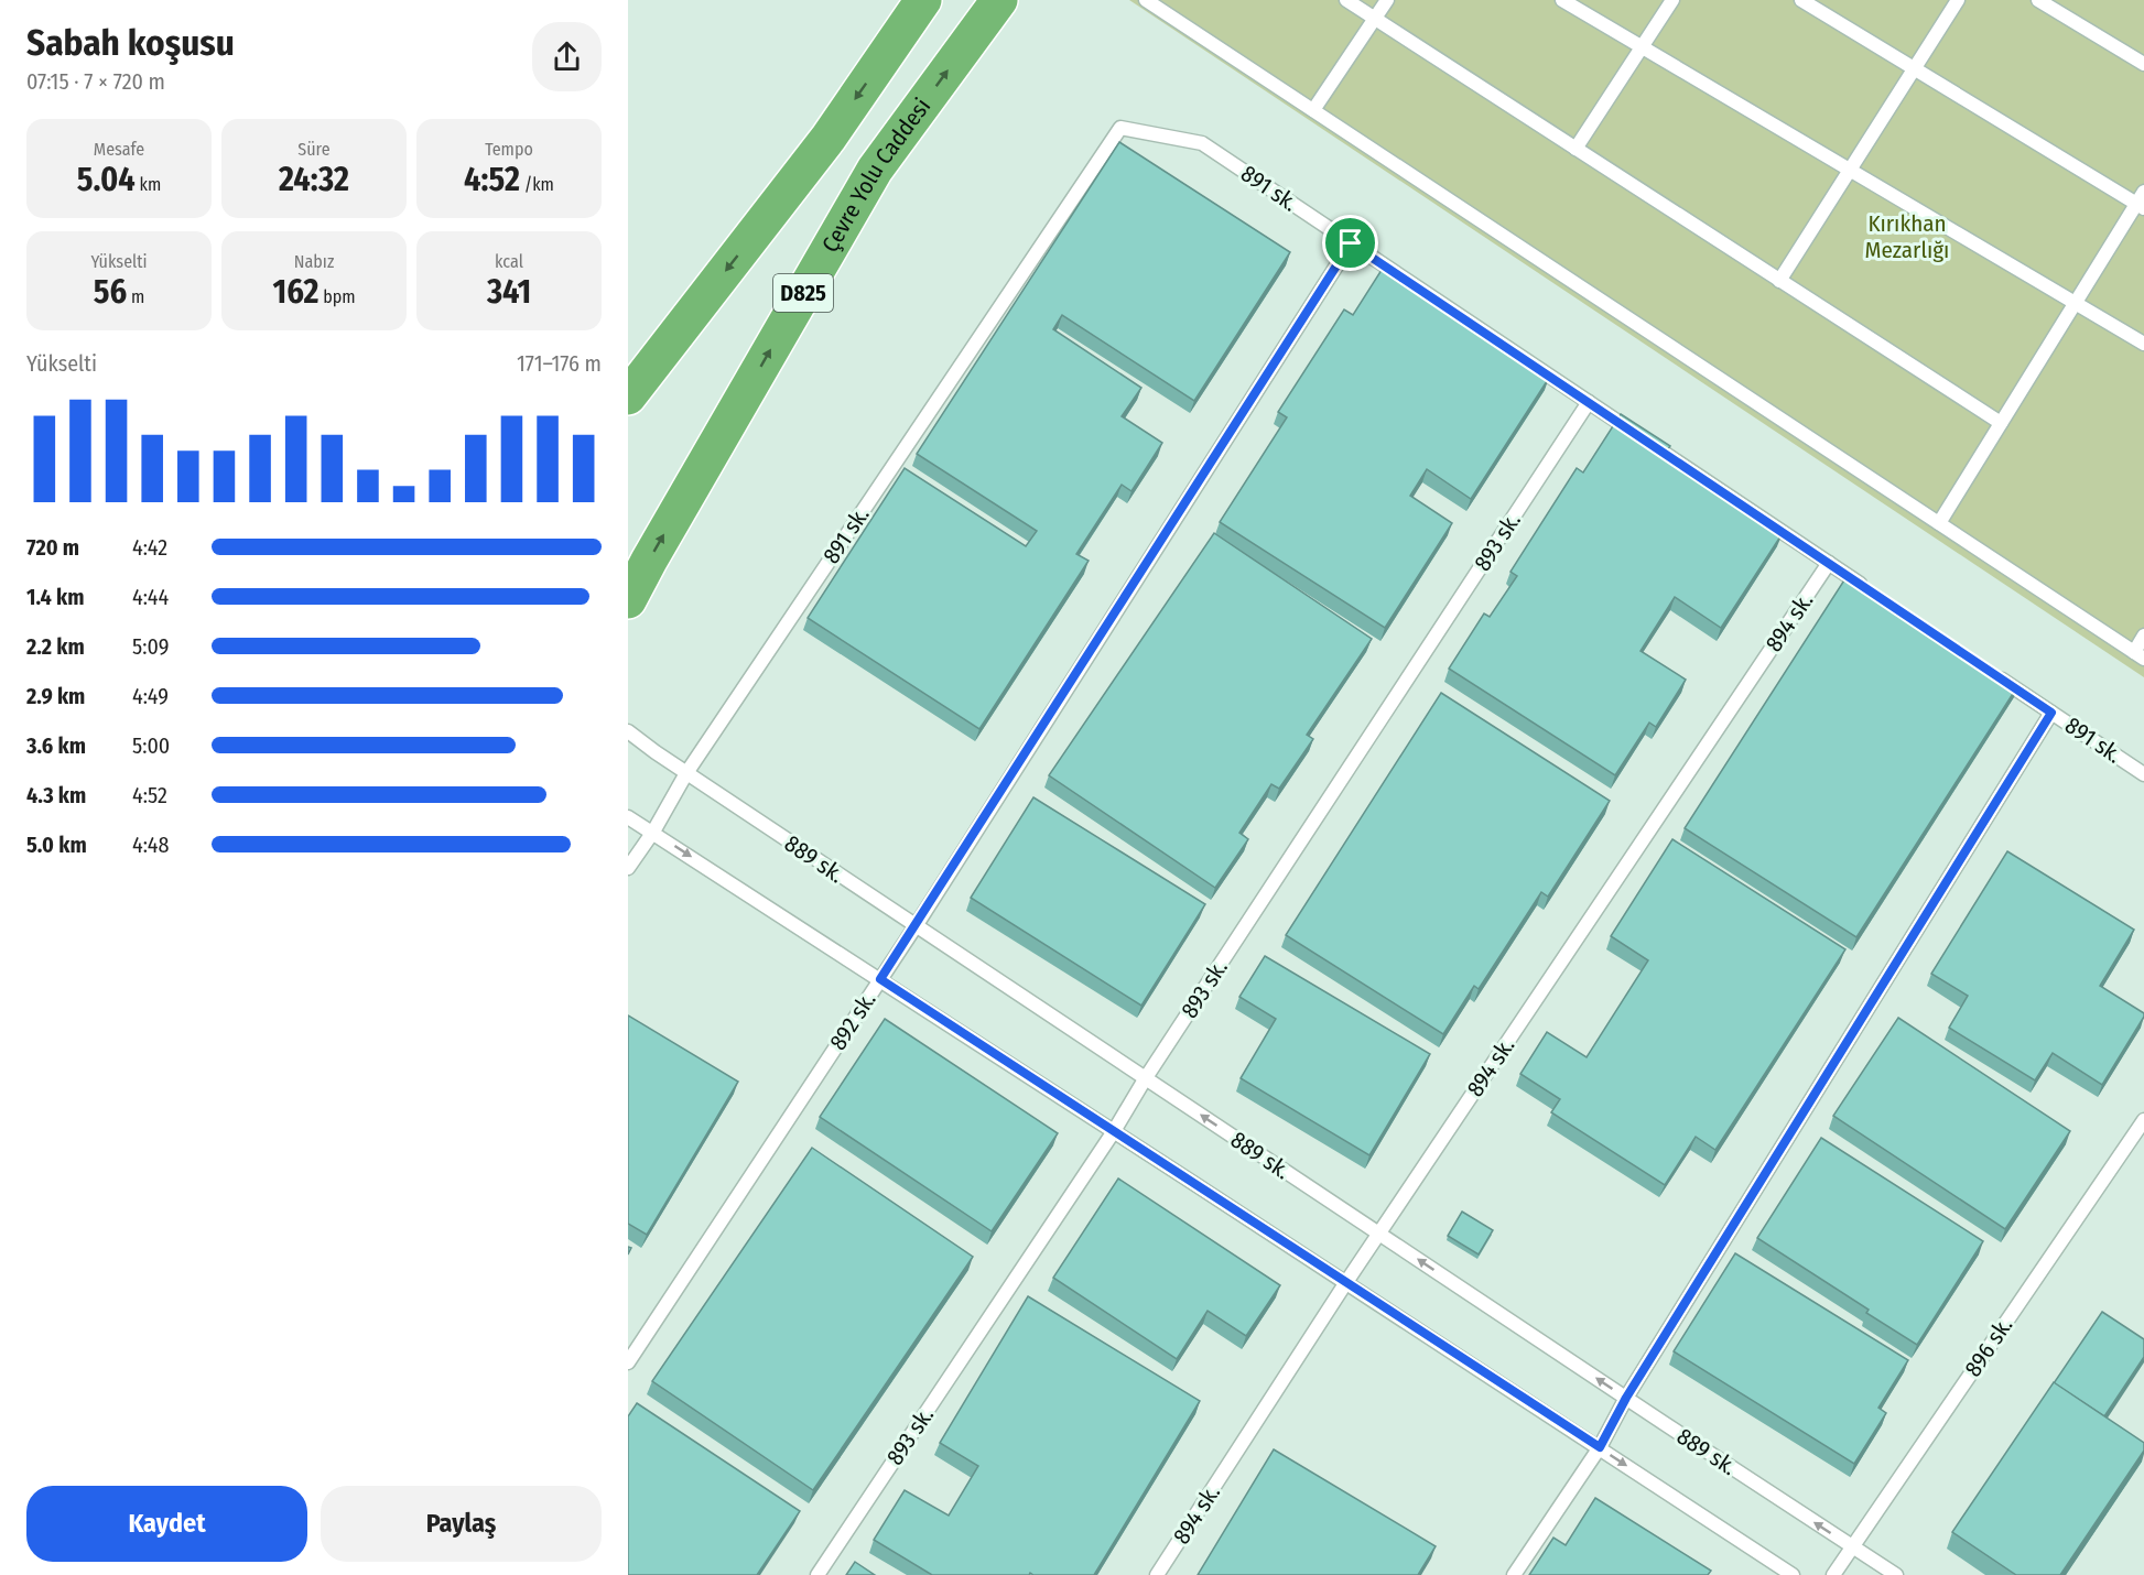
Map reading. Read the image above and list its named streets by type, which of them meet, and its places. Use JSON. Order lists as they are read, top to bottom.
{
  "streets": {
    "highway": ["Çevre Yolu Caddesi", "D825"],
    "lane": [
      "891 sk.",
      "893 sk.",
      "894 sk.",
      "889 sk.",
      "892 sk.",
      "896 sk."
    ]
  },
  "crossings": [
    ["891 sk.", "893 sk."],
    ["891 sk.", "894 sk."],
    ["891 sk.", "889 sk."],
    ["891 sk.", "892 sk."],
    ["893 sk.", "889 sk."],
    ["894 sk.", "889 sk."],
    ["889 sk.", "892 sk."],
    ["889 sk.", "896 sk."]
  ],
  "parks": ["Kırıkhan Mezarlığı"],
  "page": {
    "heading": ["Sabah koşusu", "07:15 · 7 × 720 m"],
    "stats": [
      ["Mesafe", "5.04 km"],
      ["Süre", "24:32"],
      ["Tempo", "4:52 /km"],
      ["Yükselti", "56 m"],
      ["Nabız", "162 bpm"],
      ["kcal", "341"]
    ],
    "chart": ["Yükselti", "171–176 m"],
    "list": [
      {
        "name": "720 m",
        "note": "4:42"
      },
      {
        "name": "1.4 km",
        "note": "4:44"
      },
      {
        "name": "2.2 km",
        "note": "5:09"
      },
      {
        "name": "2.9 km",
        "note": "4:49"
      },
      {
        "name": "3.6 km",
        "note": "5:00"
      },
      {
        "name": "4.3 km",
        "note": "4:52"
      },
      {
        "name": "5.0 km",
        "note": "4:48"
      }
    ],
    "buttons": ["Kaydet", "Paylaş"]
  }
}
